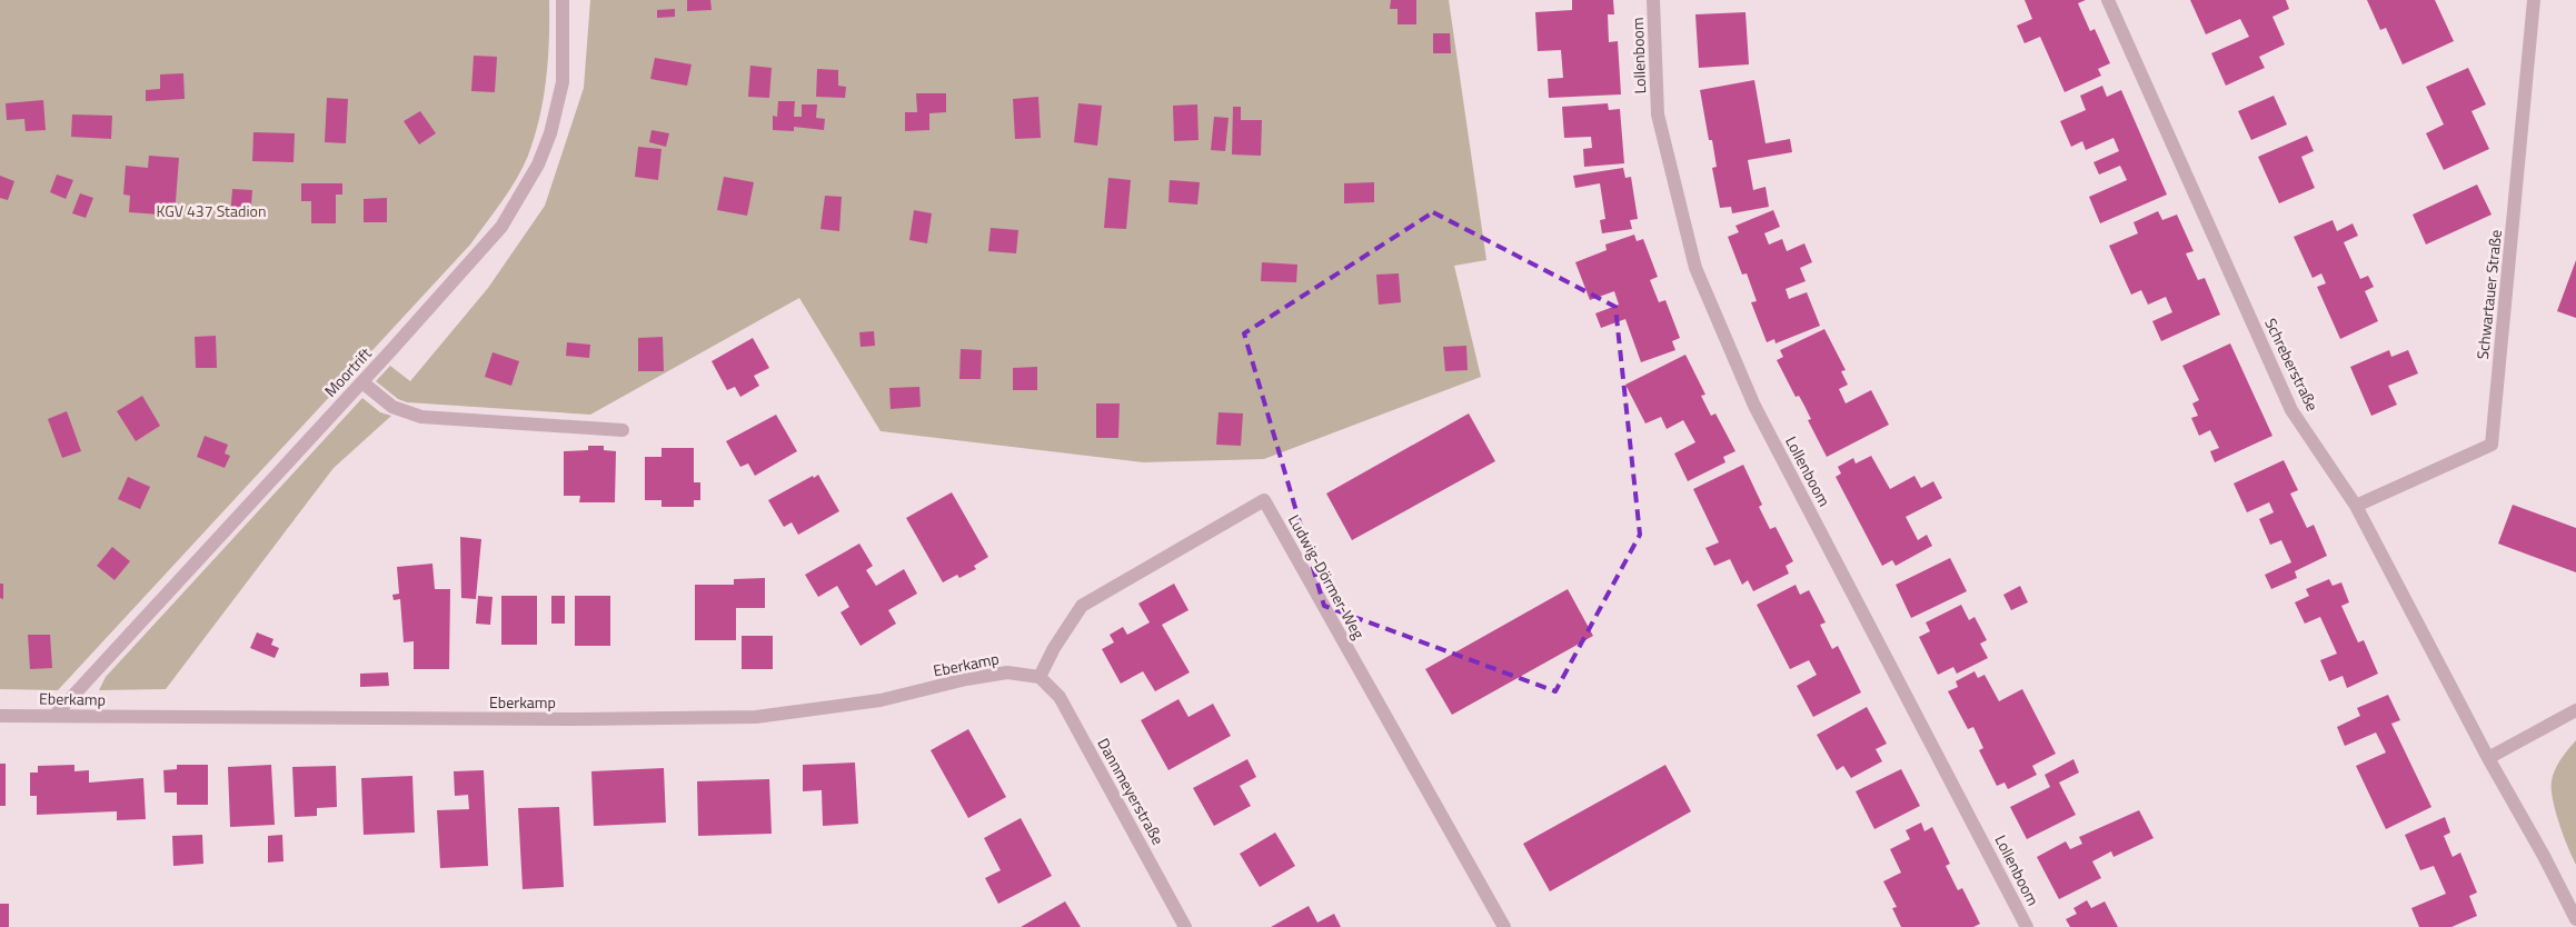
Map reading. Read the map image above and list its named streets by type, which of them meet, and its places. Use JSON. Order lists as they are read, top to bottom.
{
  "streets": {
    "street": [
      "Lollenboom",
      "Schwartauer Straße",
      "Schreberstraße",
      "Moortrift",
      "Ludwig-Dörmer-Weg",
      "Eberkamp",
      "Dannmeyerstraße"
    ]
  },
  "crossings": [
    ["Schwartauer Straße", "Schreberstraße"],
    ["Moortrift", "Eberkamp"],
    ["Ludwig-Dörmer-Weg", "Eberkamp"],
    ["Ludwig-Dörmer-Weg", "Dannmeyerstraße"],
    ["Eberkamp", "Dannmeyerstraße"]
  ],
  "parks": ["KGV 437 Stadion"]
}
